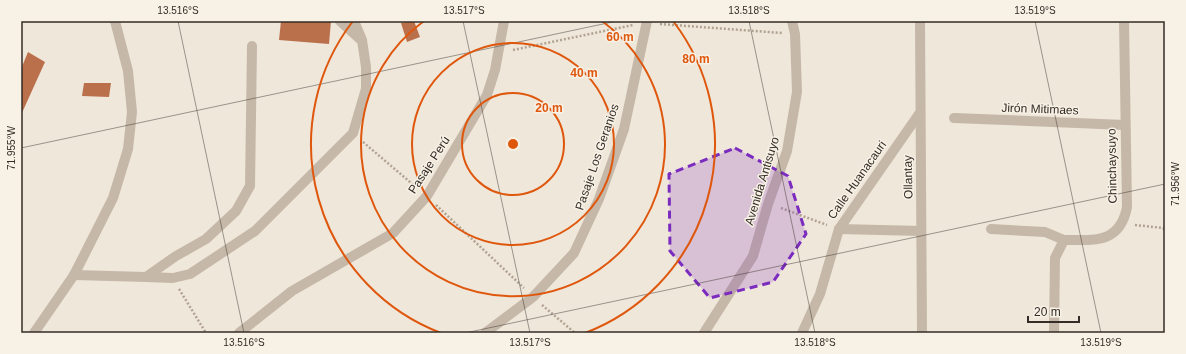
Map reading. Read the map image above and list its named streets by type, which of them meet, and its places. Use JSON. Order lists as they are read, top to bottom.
{
  "streets": {
    "street": [
      "Jirón Mitimaes",
      "Pasaje Los Geranios",
      "Pasaje Perú",
      "Chinchaysuyo",
      "Ollantay",
      "Calle Huanacauri",
      "Avenida Antisuyo"
    ]
  },
  "crossings": [
    ["Jirón Mitimaes", "Chinchaysuyo"],
    ["Ollantay", "Calle Huanacauri"]
  ],
  "scale_bar": "20 m",
  "coordinates": [
    "13.516°S",
    "13.517°S",
    "13.518°S",
    "13.519°S",
    "71.955°W",
    "71.956°W"
  ],
  "rings": [
    "60 m",
    "80 m",
    "40 m",
    "20 m"
  ]
}
